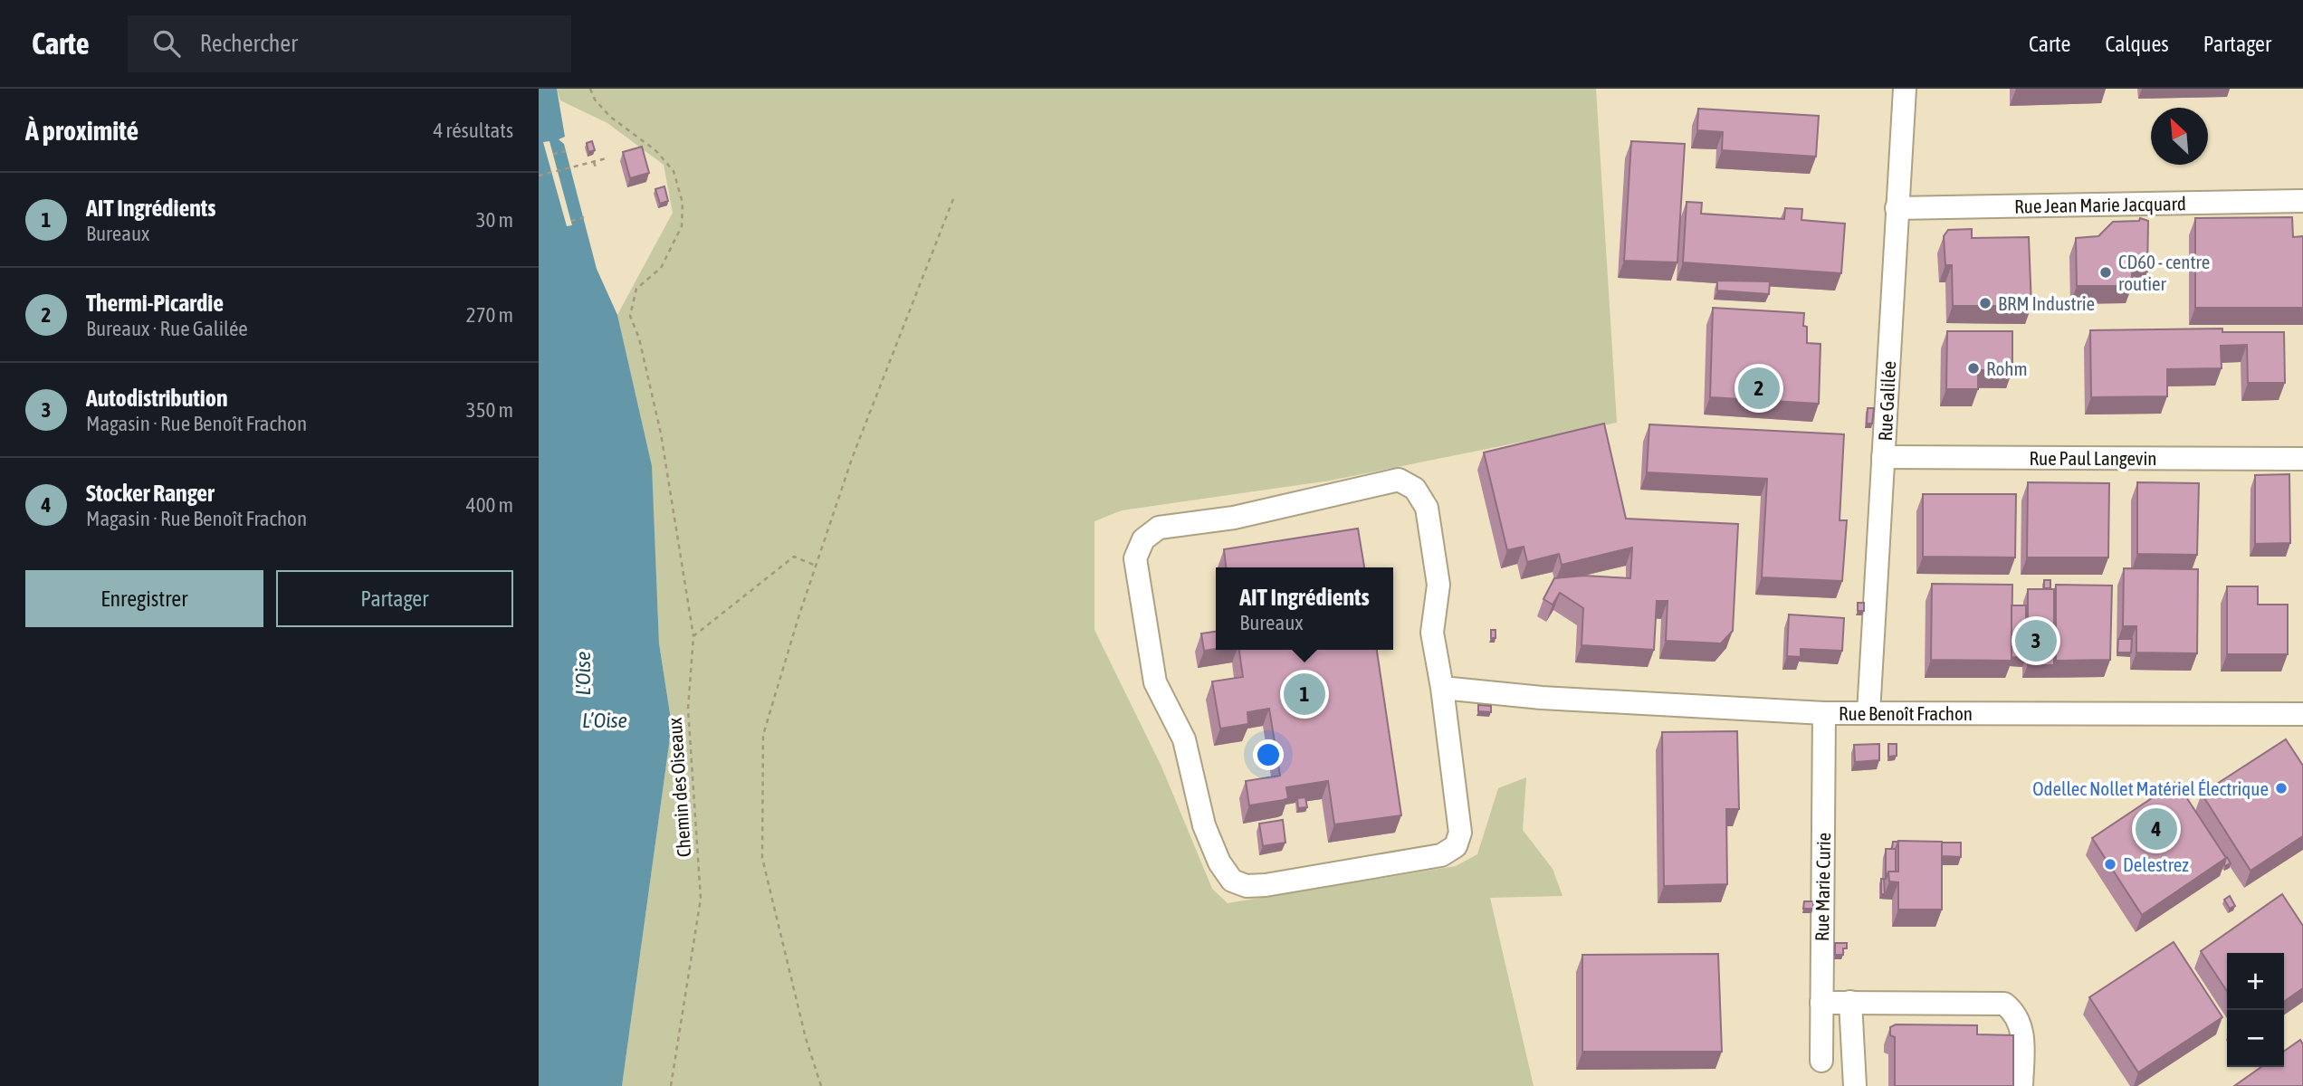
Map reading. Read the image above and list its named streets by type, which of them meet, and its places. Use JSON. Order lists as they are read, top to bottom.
{
  "streets": {
    "street": [
      "Rue Jean Marie Jacquard",
      "Rue Galilée",
      "Rue Paul Langevin",
      "Rue Benoît Frachon",
      "Rue Marie Curie"
    ],
    "path": ["Chemin des Oiseaux"]
  },
  "crossings": [
    ["Rue Jean Marie Jacquard", "Rue Galilée"],
    ["Rue Galilée", "Rue Paul Langevin"],
    ["Rue Galilée", "Rue Benoît Frachon"],
    ["Rue Benoît Frachon", "Rue Marie Curie"]
  ],
  "water": ["L'Oise", "L’Oise"],
  "places": [
    "CD60 - centre routier",
    "BRM Industrie",
    "Rohm",
    "Odellec Nollet Matériel Électrique",
    "Delestrez"
  ],
  "north": "top left",
  "page": {
    "header": "Carte",
    "search": "Rechercher",
    "nav": ["Carte", "Calques", "Partager"],
    "heading": ["À proximité", "4 résultats"],
    "list": [
      {
        "mark": "1",
        "name": "AIT Ingrédients",
        "note": "Bureaux",
        "value": "30 m"
      },
      {
        "mark": "2",
        "name": "Thermi-Picardie",
        "note": "Bureaux · Rue Galilée",
        "value": "270 m"
      },
      {
        "mark": "3",
        "name": "Autodistribution",
        "note": "Magasin · Rue Benoît Frachon",
        "value": "350 m"
      },
      {
        "mark": "4",
        "name": "Stocker Ranger",
        "note": "Magasin · Rue Benoît Frachon",
        "value": "400 m"
      }
    ],
    "pins": [
      "2",
      "3",
      "1",
      "4"
    ],
    "buttons": ["Enregistrer", "Partager"],
    "popup": ["AIT Ingrédients", "Bureaux"],
    "map_buttons": ["+", "−"]
  }
}
